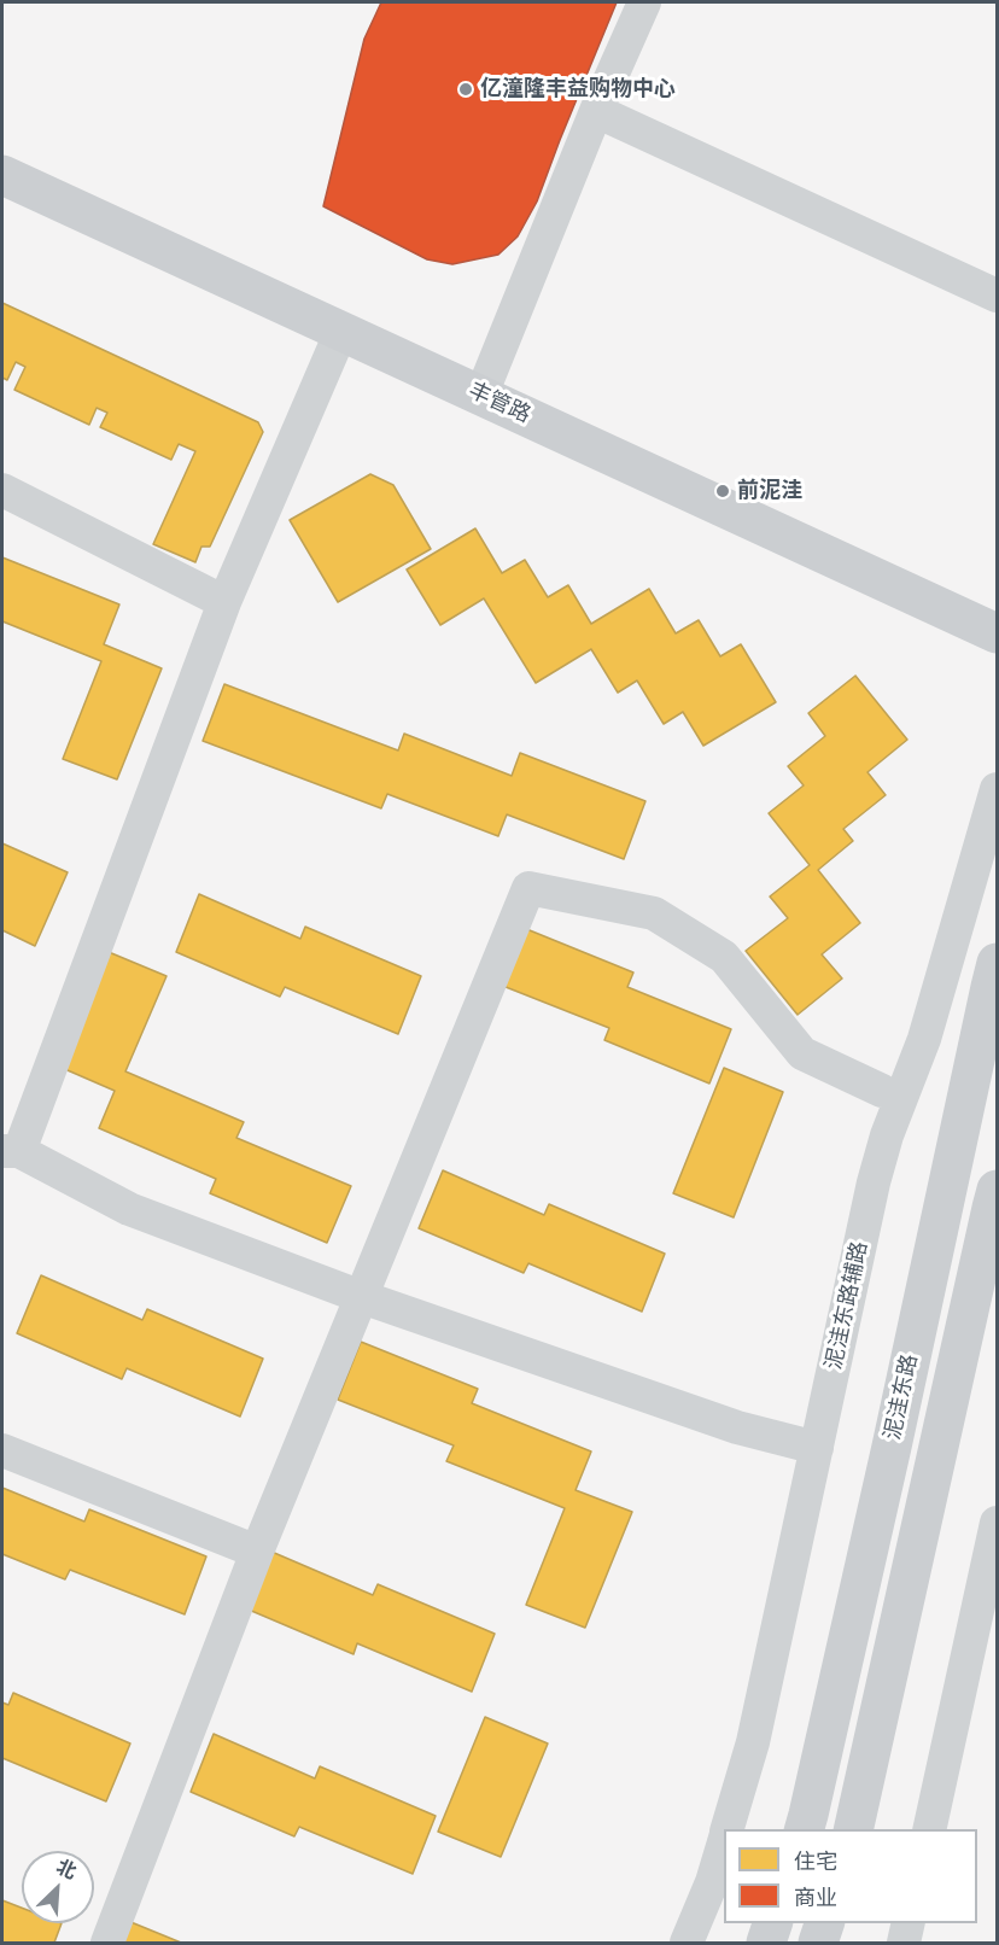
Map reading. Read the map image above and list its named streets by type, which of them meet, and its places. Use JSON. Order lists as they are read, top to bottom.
{
  "streets": {
    "main road": ["丰管路", "泥洼东路"],
    "street": ["泥洼东路辅路"]
  },
  "places": ["亿潼隆丰益购物中心", "前泥洼"],
  "legend": ["住宅", "商业"],
  "north": "top right"
}
